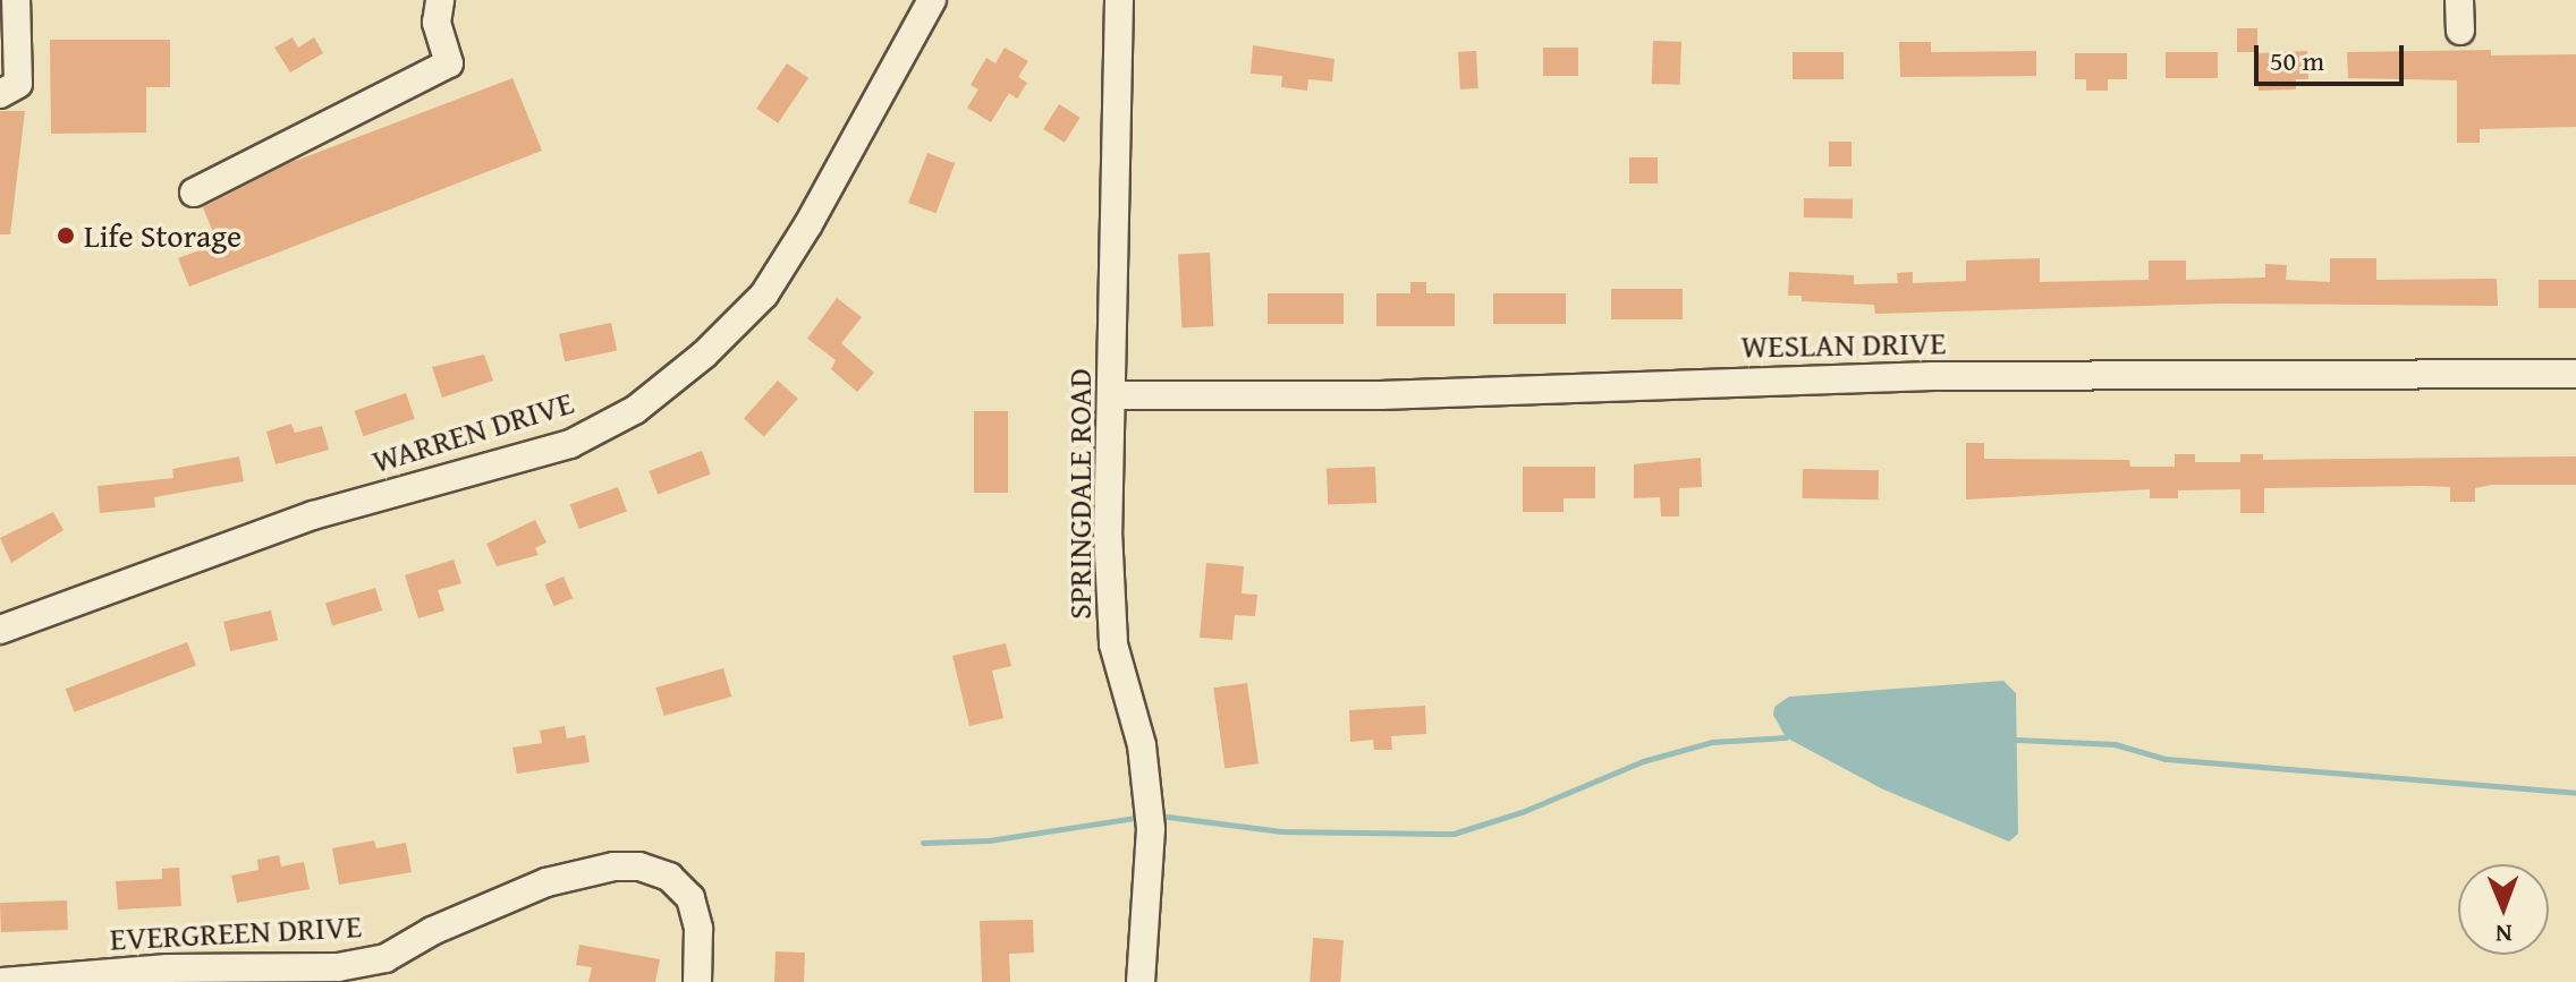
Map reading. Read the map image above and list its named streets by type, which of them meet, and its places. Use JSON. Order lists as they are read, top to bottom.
{
  "streets": {
    "street": [
      "WESLAN DRIVE",
      "WARREN DRIVE",
      "SPRINGDALE ROAD",
      "EVERGREEN DRIVE"
    ]
  },
  "crossings": [
    ["WESLAN DRIVE", "SPRINGDALE ROAD"]
  ],
  "places": ["Life Storage"],
  "scale_bar": "50 m",
  "north": "bottom"
}
